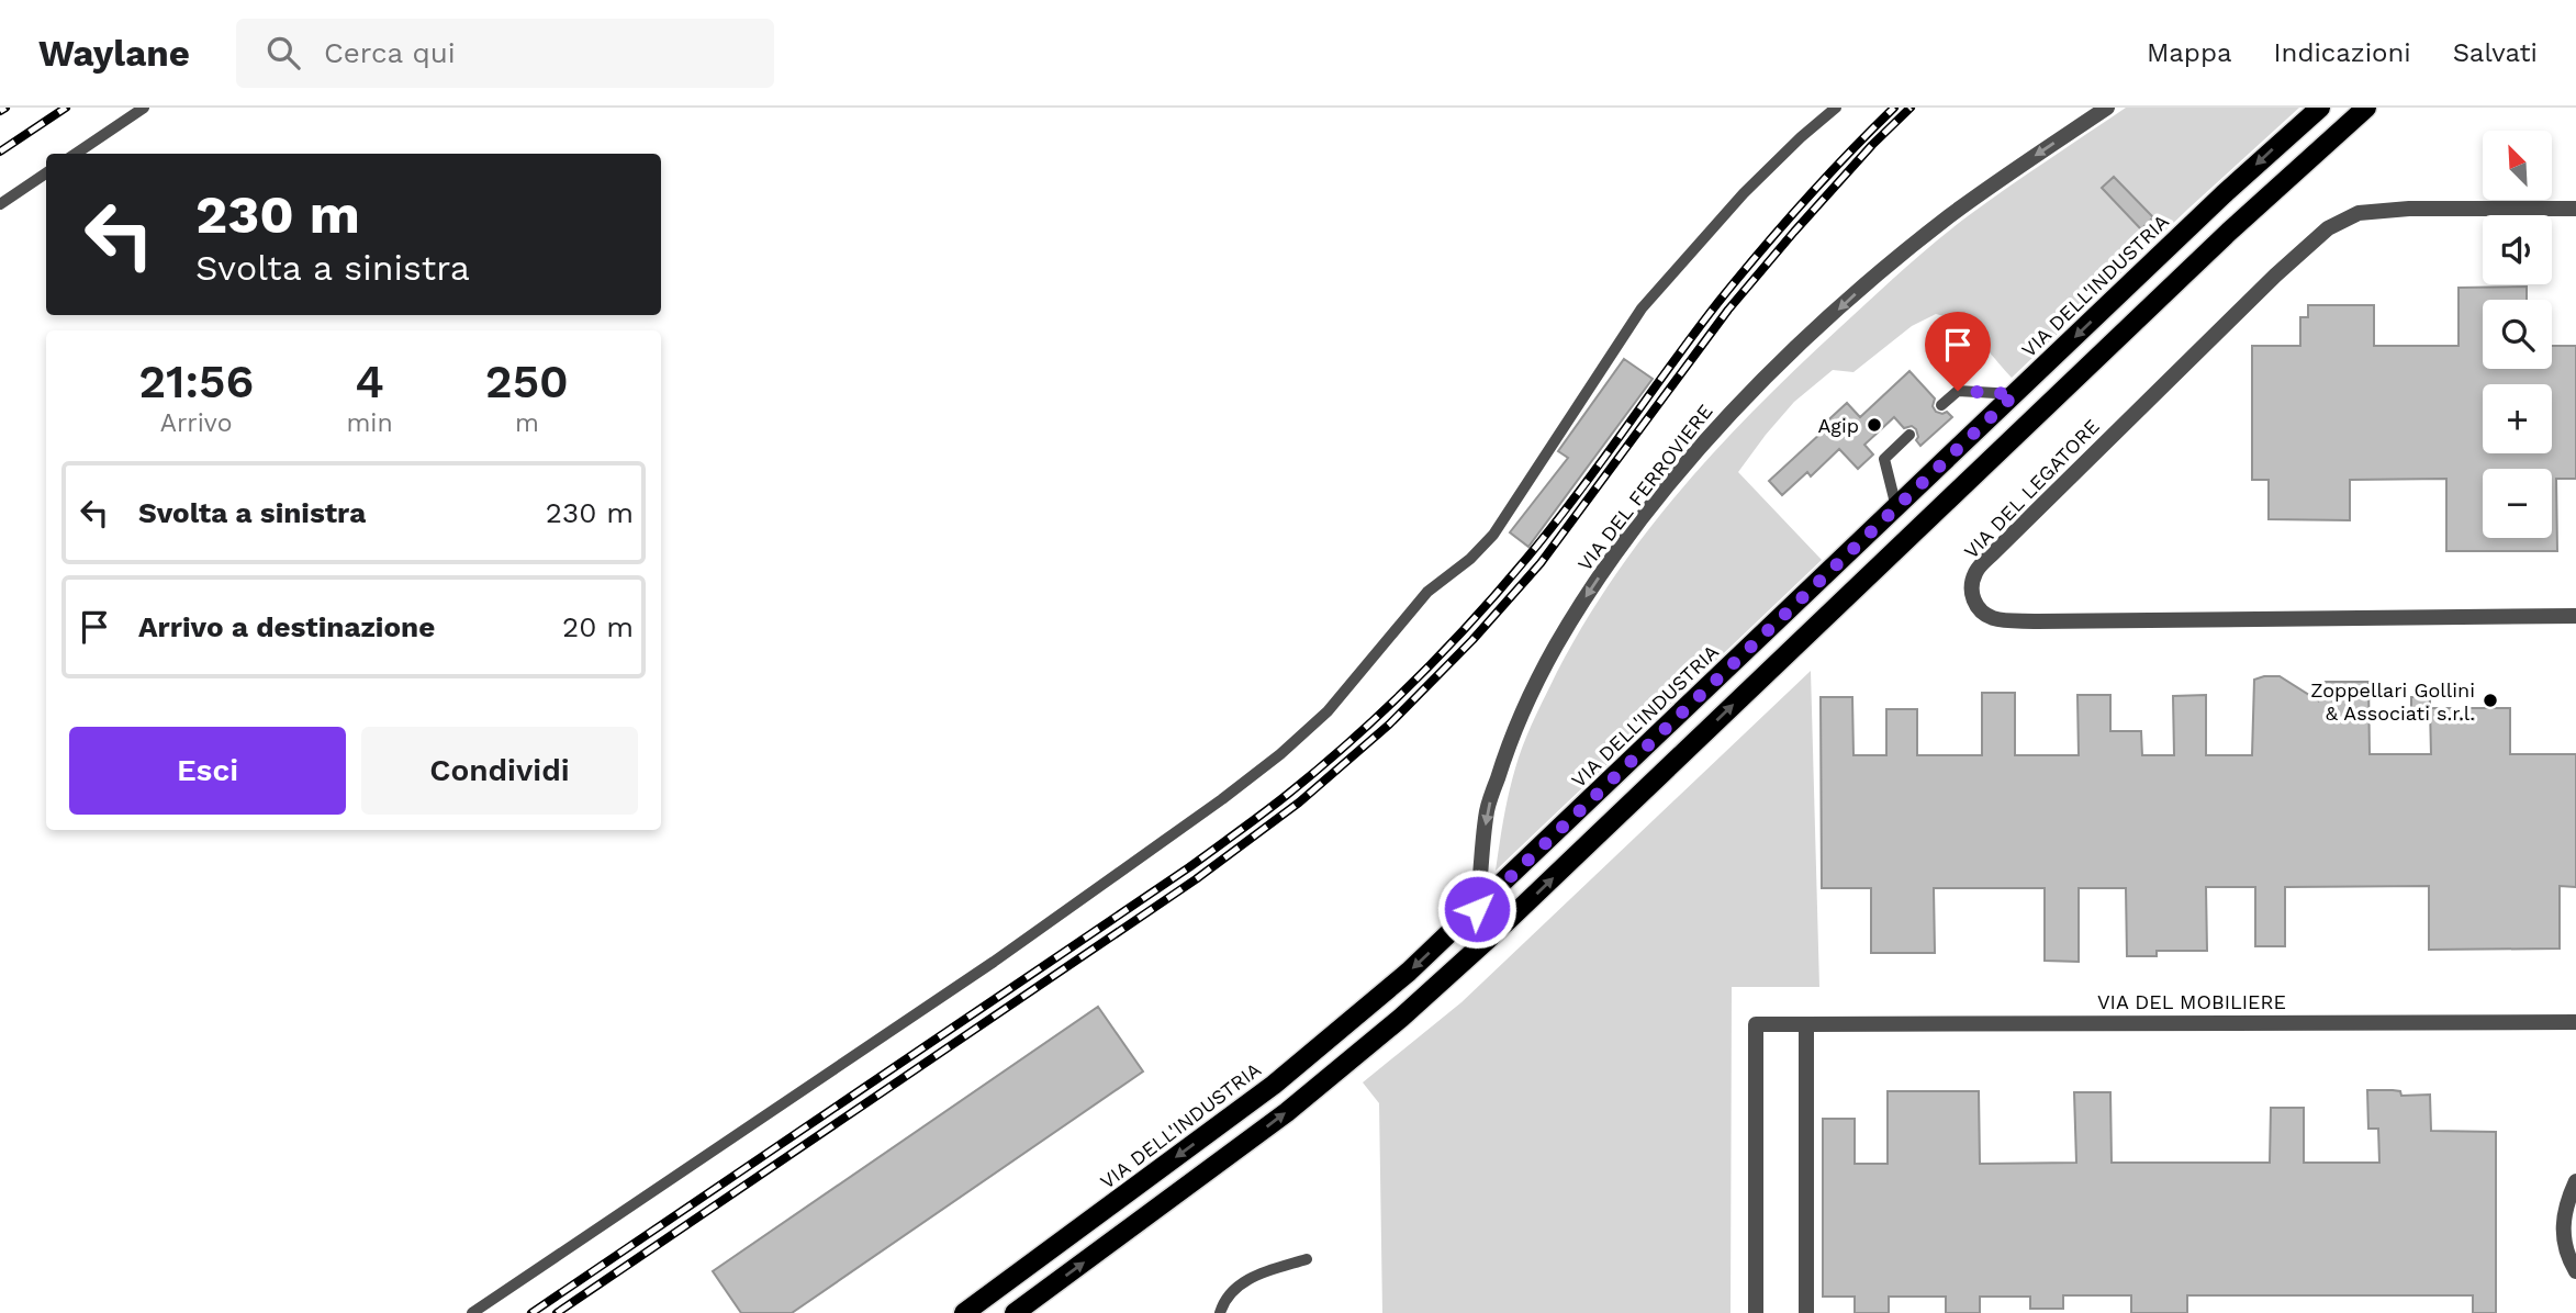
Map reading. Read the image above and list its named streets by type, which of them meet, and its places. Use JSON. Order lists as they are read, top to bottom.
{
  "streets": {
    "main road": ["VIA DELL'INDUSTRIA"],
    "street": ["VIA DEL FERROVIERE", "VIA DEL LEGATORE", "VIA DEL MOBILIERE"]
  },
  "crossings": [
    ["VIA DELL'INDUSTRIA", "VIA DEL FERROVIERE"]
  ],
  "one_way": ["VIA DEL FERROVIERE"],
  "places": ["Agip", "Zoppellari Gollini & Associati s.r.l."],
  "north": "top left",
  "page": {
    "header": "Waylane",
    "search": "Cerca qui",
    "nav": ["Mappa", "Indicazioni", "Salvati"],
    "map_buttons": ["+", "−"],
    "turn": ["230 m", "Svolta a sinistra"],
    "eta": [
      "21:56",
      "Arrivo",
      "4",
      "min",
      "250",
      "m"
    ],
    "list": [
      {
        "name": "Svolta a sinistra",
        "value": "230 m"
      },
      {
        "name": "Arrivo a destinazione",
        "value": "20 m"
      }
    ],
    "buttons": ["Esci", "Condividi"]
  }
}
